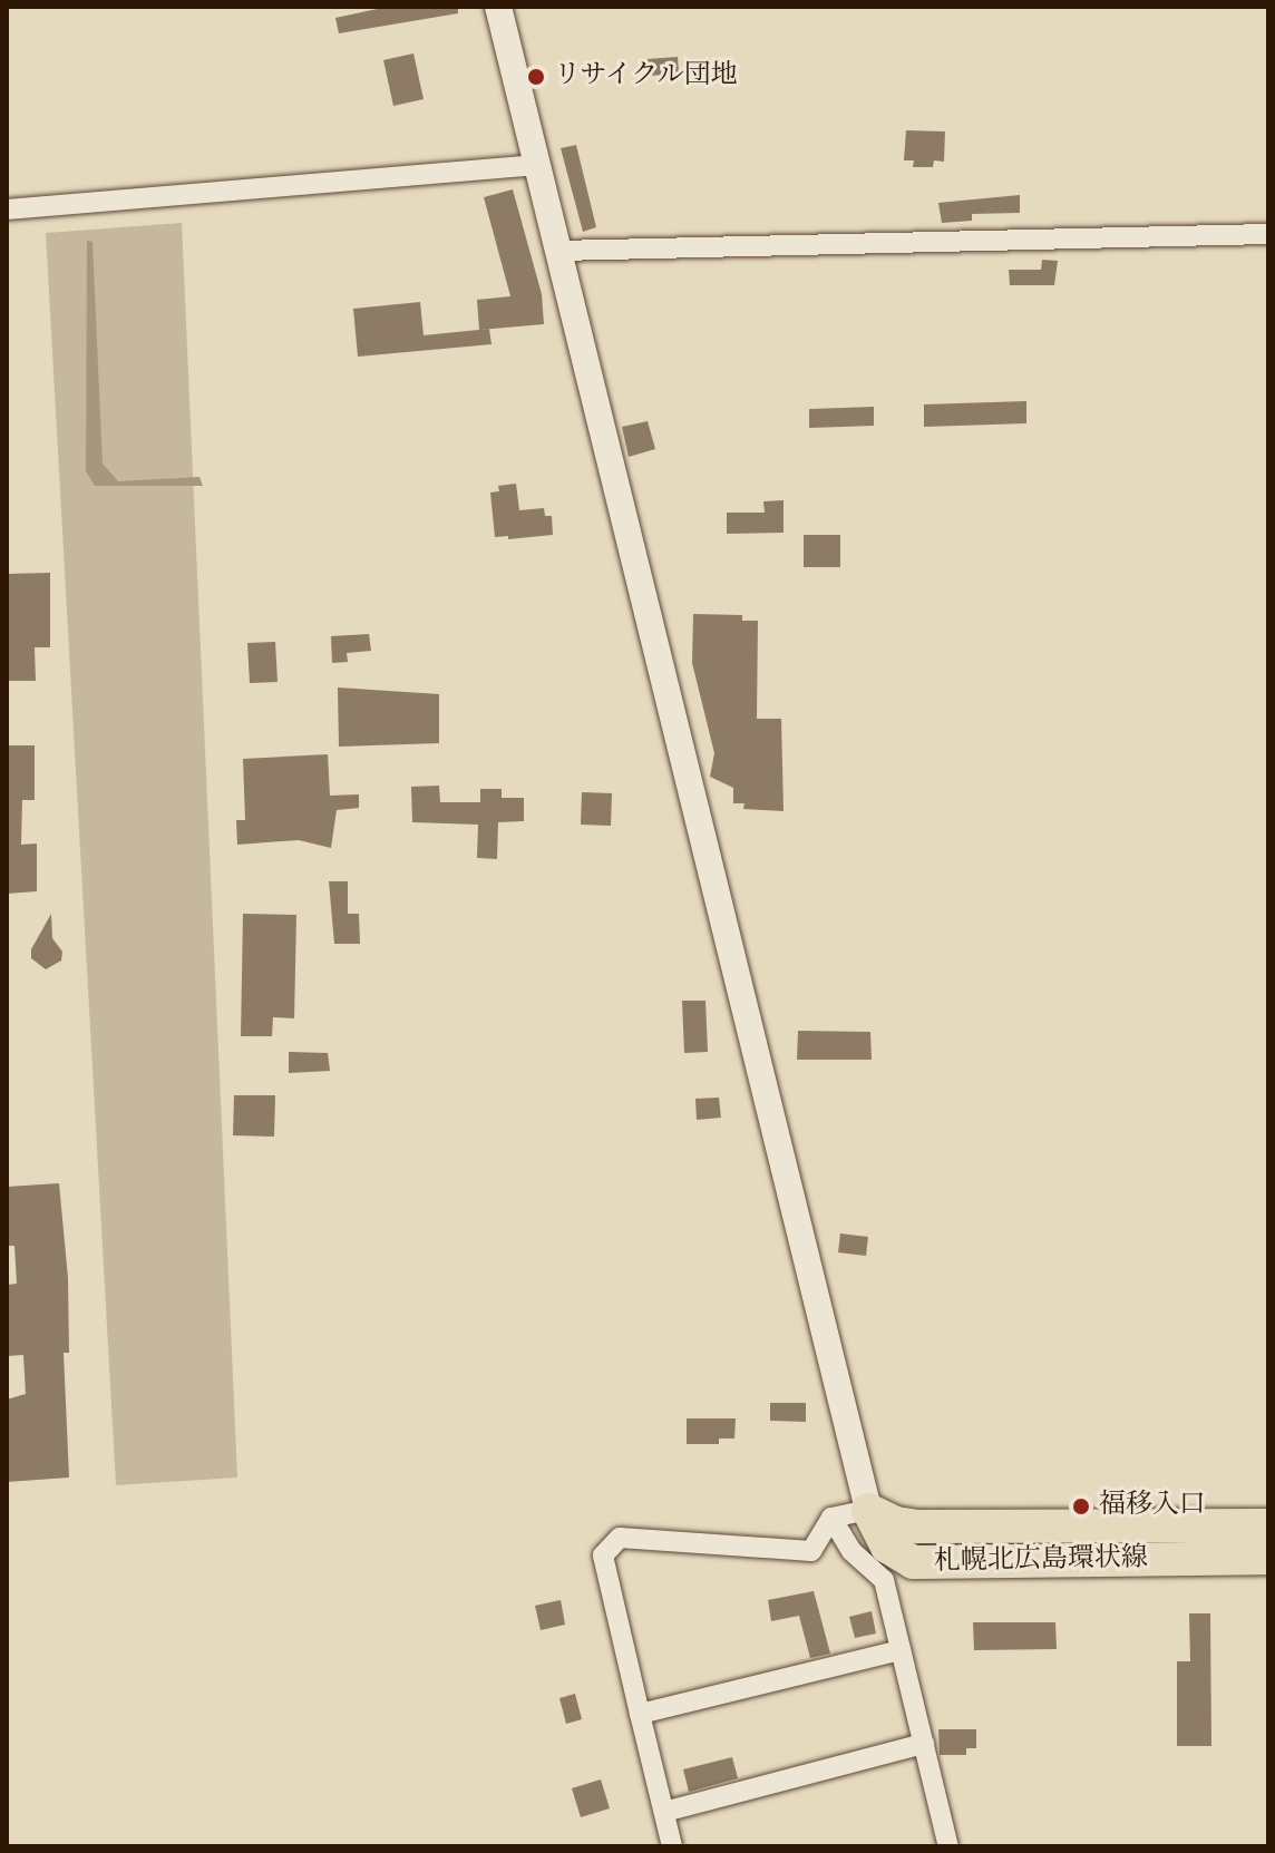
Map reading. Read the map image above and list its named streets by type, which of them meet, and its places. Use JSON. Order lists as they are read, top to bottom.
{
  "streets": {
    "main road": ["札幌北広島環状線"]
  },
  "places": ["リサイクル団地", "福移入口"]
}
